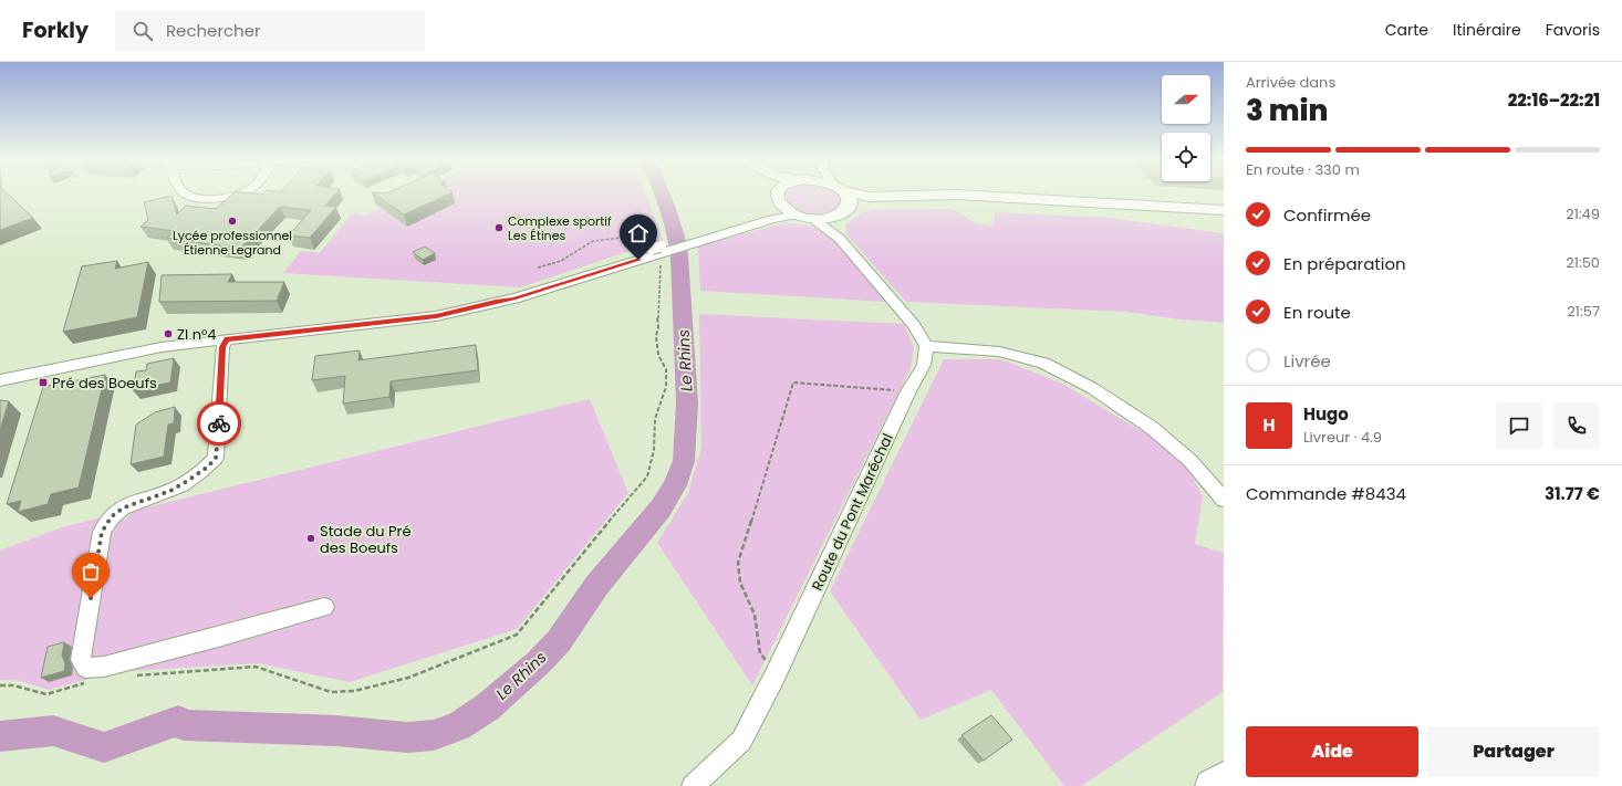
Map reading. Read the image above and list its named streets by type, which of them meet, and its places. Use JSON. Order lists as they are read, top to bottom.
{
  "streets": {
    "street": ["Route du Pont Maréchal"]
  },
  "water": ["Le Rhins"],
  "places": {
    "other": [
      "Lycée professionnel Étienne Legrand",
      "Complexe sportif Les Étines",
      "ZI n°4",
      "Stade du Pré des Boeufs"
    ],
    "transit": ["Pré des Boeufs"]
  },
  "north": "right",
  "page": {
    "header": "Forkly",
    "search": "Rechercher",
    "nav": ["Carte", "Itinéraire", "Favoris"],
    "heading": ["3 min", "Arrivée dans", "22:16–22:21"],
    "panel": [
      "Hugo",
      "Livreur · 4.9",
      "Commande #8434",
      "31.77 €"
    ],
    "bar": "En route · 330 m",
    "list": [
      ["Confirmée", "21:49"],
      ["En préparation", "21:50"],
      ["En route", "21:57"],
      "Livrée"
    ],
    "round": "H",
    "buttons": ["Aide", "Partager"]
  }
}
